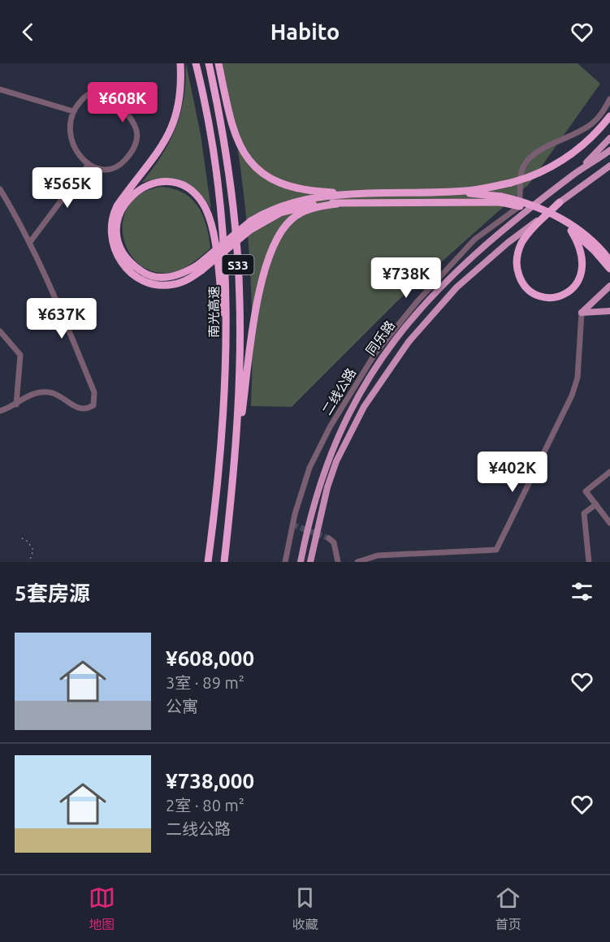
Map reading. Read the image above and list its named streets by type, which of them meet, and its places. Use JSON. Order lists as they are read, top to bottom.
{
  "streets": {
    "highway": ["S33", "南光高速"],
    "main road": ["同乐路"],
    "street": ["二线公路"]
  },
  "page": {
    "header": "Habito",
    "price": [
      "¥608K",
      "¥565K",
      "¥738K",
      "¥637K",
      "¥402K"
    ],
    "heading": "5套房源",
    "list": [
      {
        "name": "¥608,000",
        "note": "3室 · 89 m² · 公寓"
      },
      {
        "name": "¥738,000",
        "note": "2室 · 80 m² · 二线公路"
      }
    ],
    "tabs": ["地图", "收藏", "首页"]
  }
}
